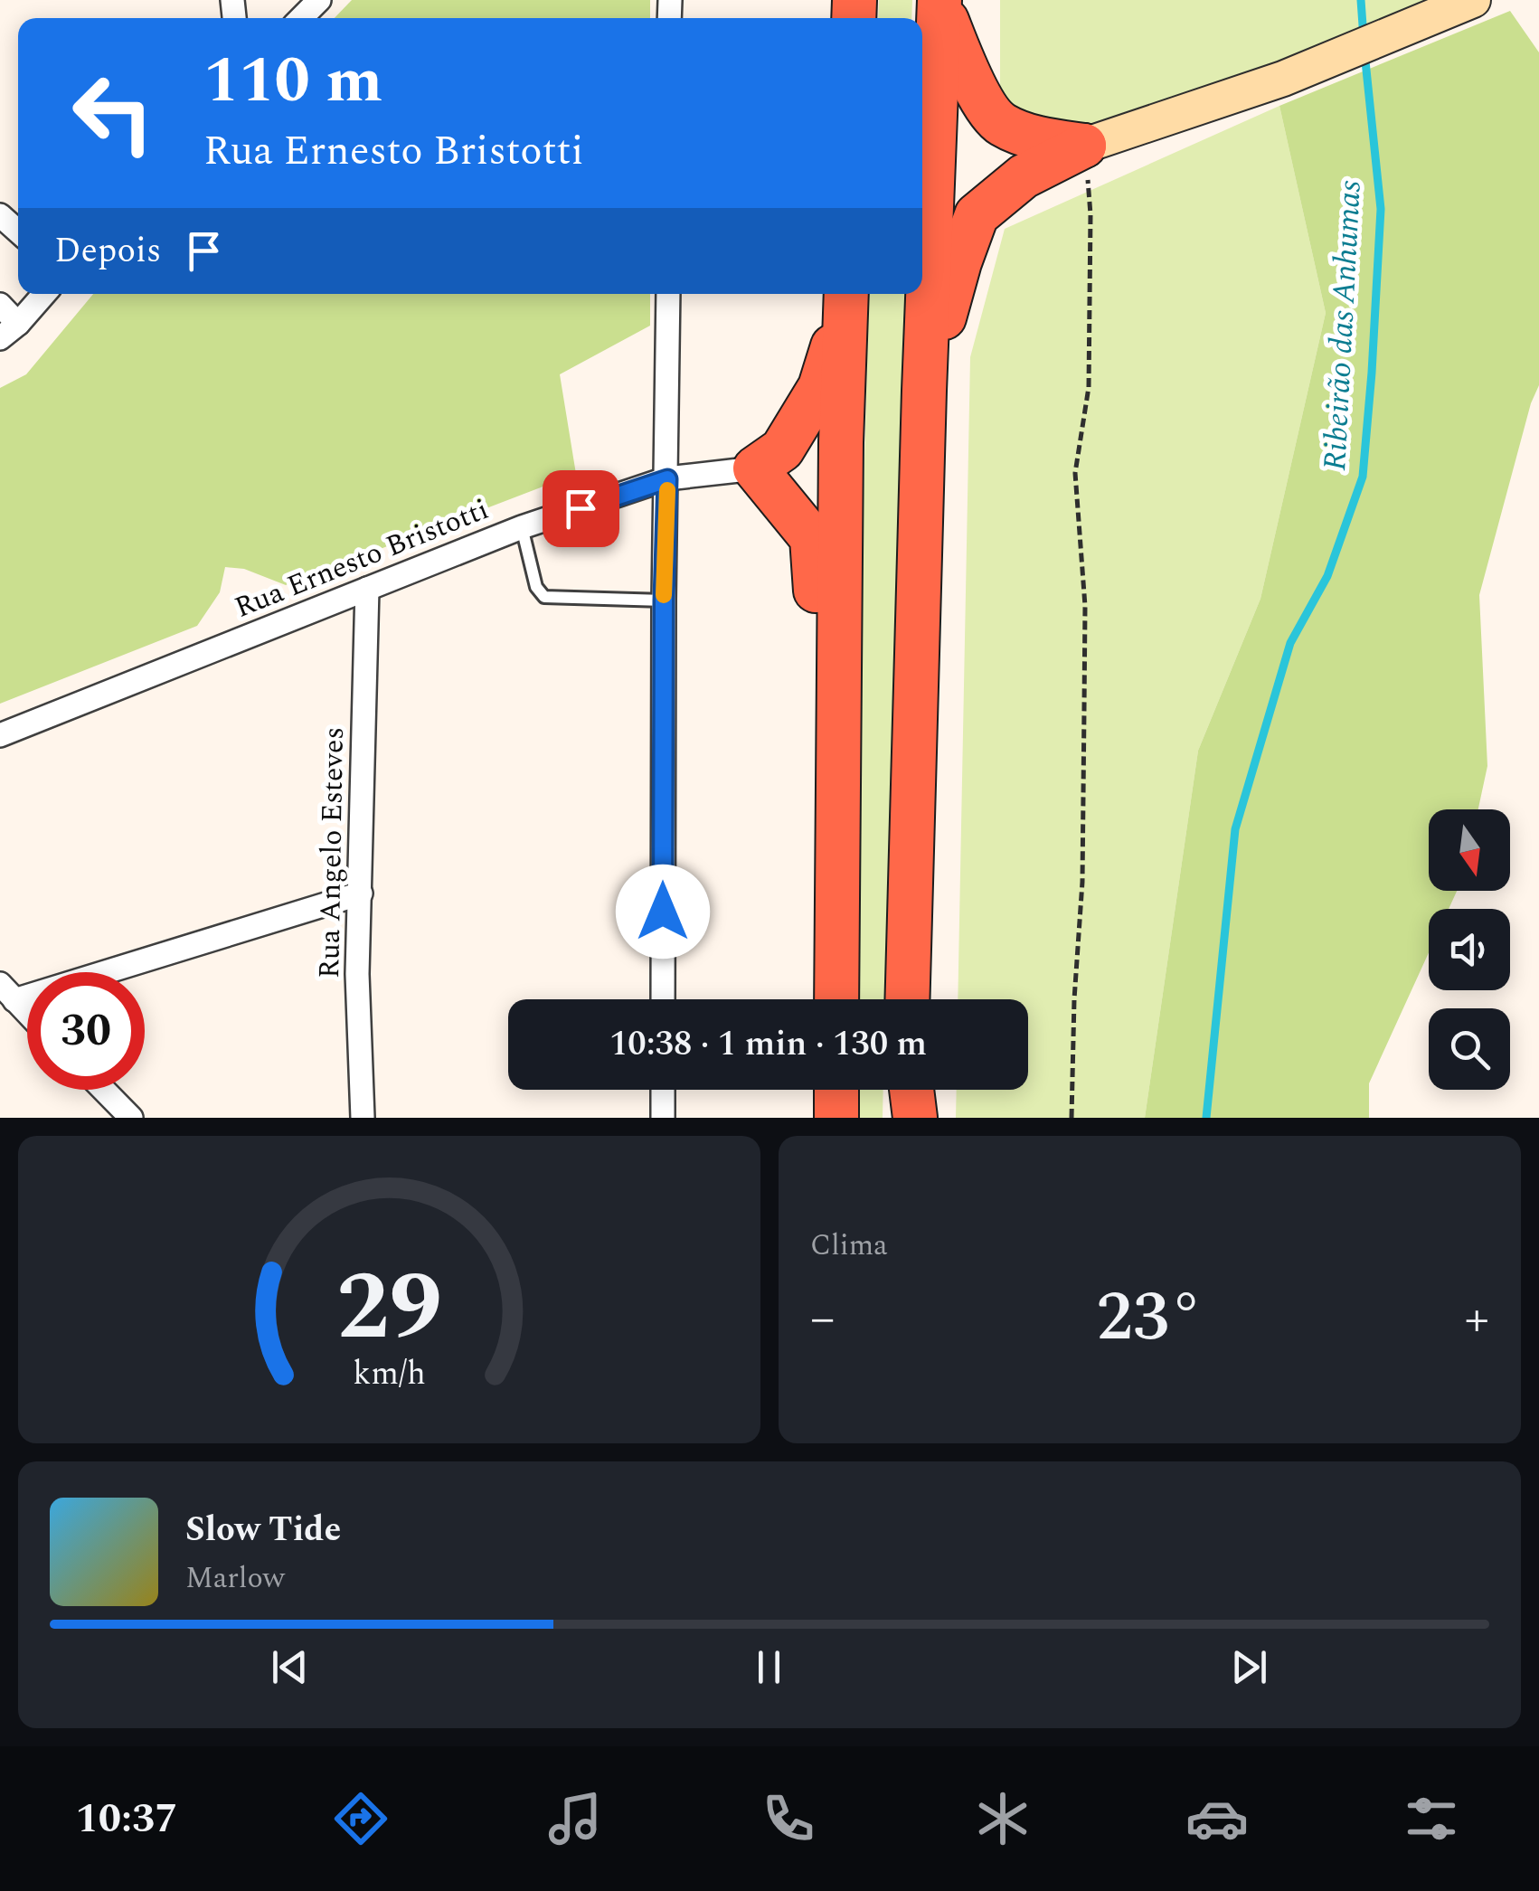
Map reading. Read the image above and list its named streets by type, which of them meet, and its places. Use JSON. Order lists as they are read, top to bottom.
{
  "streets": {
    "street": ["Rua Ernesto Bristotti", "Rua Angelo Esteves"]
  },
  "crossings": [
    ["Rua Ernesto Bristotti", "Rua Angelo Esteves"]
  ],
  "water": ["Ribeirão das Anhumas"],
  "north": "bottom",
  "page": {
    "turn": ["110 m", "Rua Ernesto Bristotti"],
    "then": "Depois",
    "limit": "30",
    "trip": "10:38 · 1 min · 130 m",
    "tile": "Clima",
    "heat": ["−", "23°", "+"],
    "song": ["Slow Tide", "Marlow"],
    "tabs": "10:37",
    "gauge": ["29", "km/h"]
  }
}
